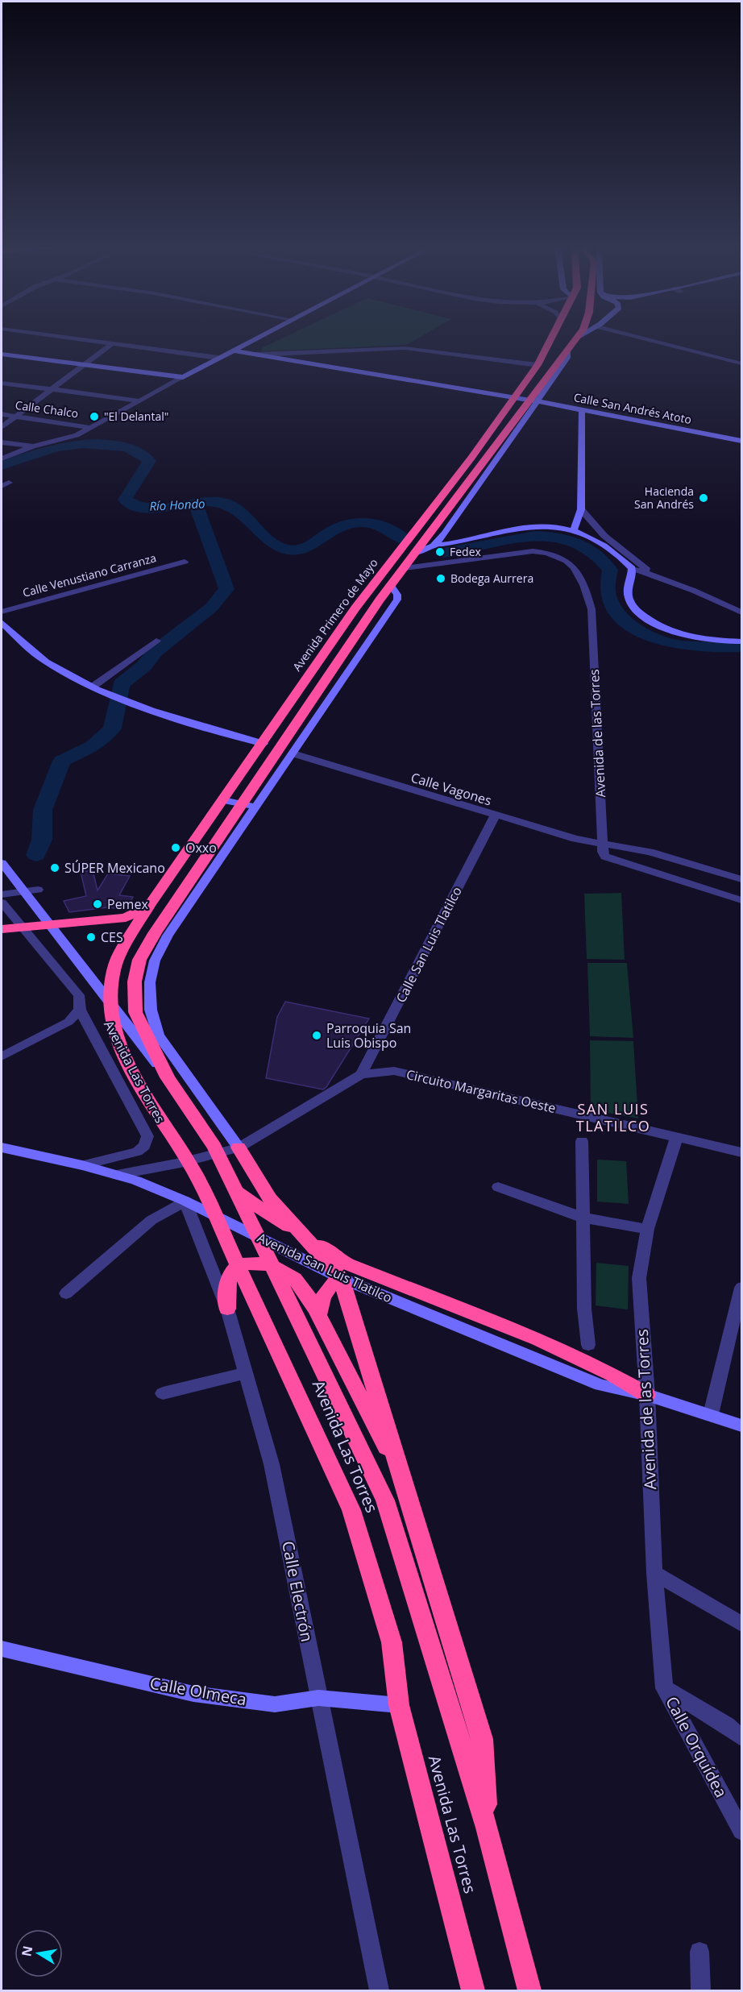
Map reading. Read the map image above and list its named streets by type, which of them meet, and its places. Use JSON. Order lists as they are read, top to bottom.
{
  "streets": {
    "highway": ["Avenida Primero de Mayo", "Avenida Las Torres"],
    "street": [
      "Calle San Andrés Atoto",
      "Calle Chalco",
      "Calle Venustiano Carranza",
      "Avenida de las Torres",
      "Calle Vagones",
      "Calle San Luis Tlatilco",
      "Circuito Margaritas Oeste",
      "Avenida San Luis Tlatilco",
      "Calle Electrón",
      "Calle Olmeca",
      "Calle Orquídea"
    ]
  },
  "crossings": [
    ["Calle San Andrés Atoto", "Avenida Primero de Mayo"],
    ["Avenida Primero de Mayo", "Avenida Las Torres"],
    ["Avenida de las Torres", "Calle Vagones"],
    ["Avenida de las Torres", "Circuito Margaritas Oeste"],
    ["Avenida de las Torres", "Avenida San Luis Tlatilco"],
    ["Avenida de las Torres", "Calle Orquídea"],
    ["Calle Vagones", "Calle San Luis Tlatilco"],
    ["Calle San Luis Tlatilco", "Circuito Margaritas Oeste"],
    ["Avenida Las Torres", "Avenida San Luis Tlatilco"],
    ["Avenida Las Torres", "Calle Olmeca"],
    ["Avenida San Luis Tlatilco", "Calle Electrón"],
    ["Calle Electrón", "Calle Olmeca"]
  ],
  "districts": ["SAN LUIS TLATILCO"],
  "water": ["Río Hondo"],
  "places": [
    "\"El Delantal\"",
    "Hacienda San Andrés",
    "Fedex",
    "Bodega Aurrera",
    "Oxxo",
    "SÚPER Mexicano",
    "Pemex",
    "CES",
    "Parroquia San Luis Obispo"
  ],
  "north": "left"
}
